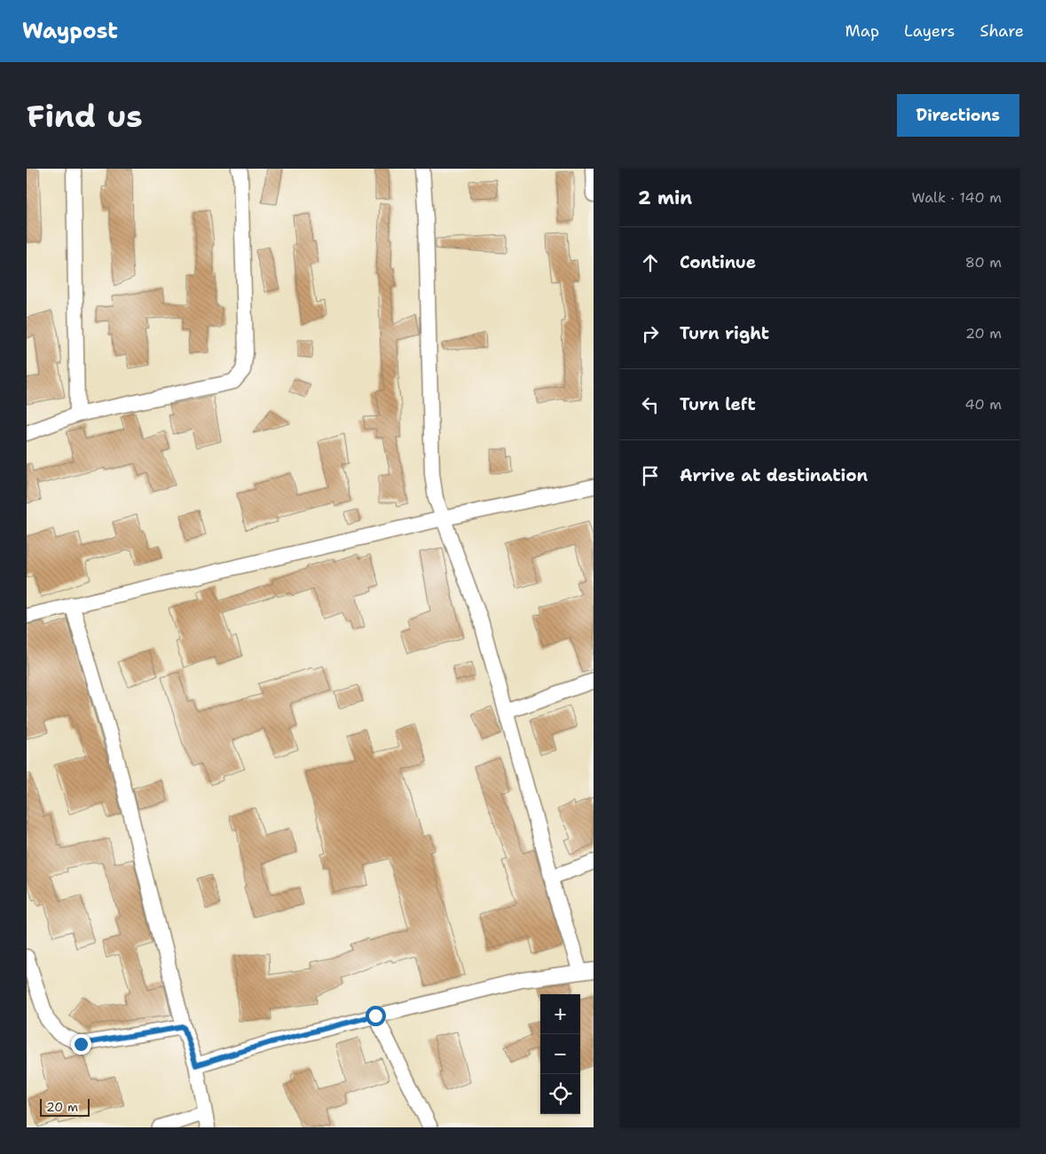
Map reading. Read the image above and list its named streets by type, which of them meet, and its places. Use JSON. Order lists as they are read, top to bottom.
{
  "scale_bar": "20 m",
  "page": {
    "header": "Waypost",
    "nav": ["Map", "Layers", "Share"],
    "buttons": "Directions",
    "title": "Find us",
    "heading": ["2 min", "Walk · 140 m"],
    "list": [
      ["Continue", "80 m"],
      ["Turn right", "20 m"],
      ["Turn left", "40 m"],
      "Arrive at destination"
    ],
    "map_buttons": ["+", "−"],
    "scale": "20 m"
  }
}
